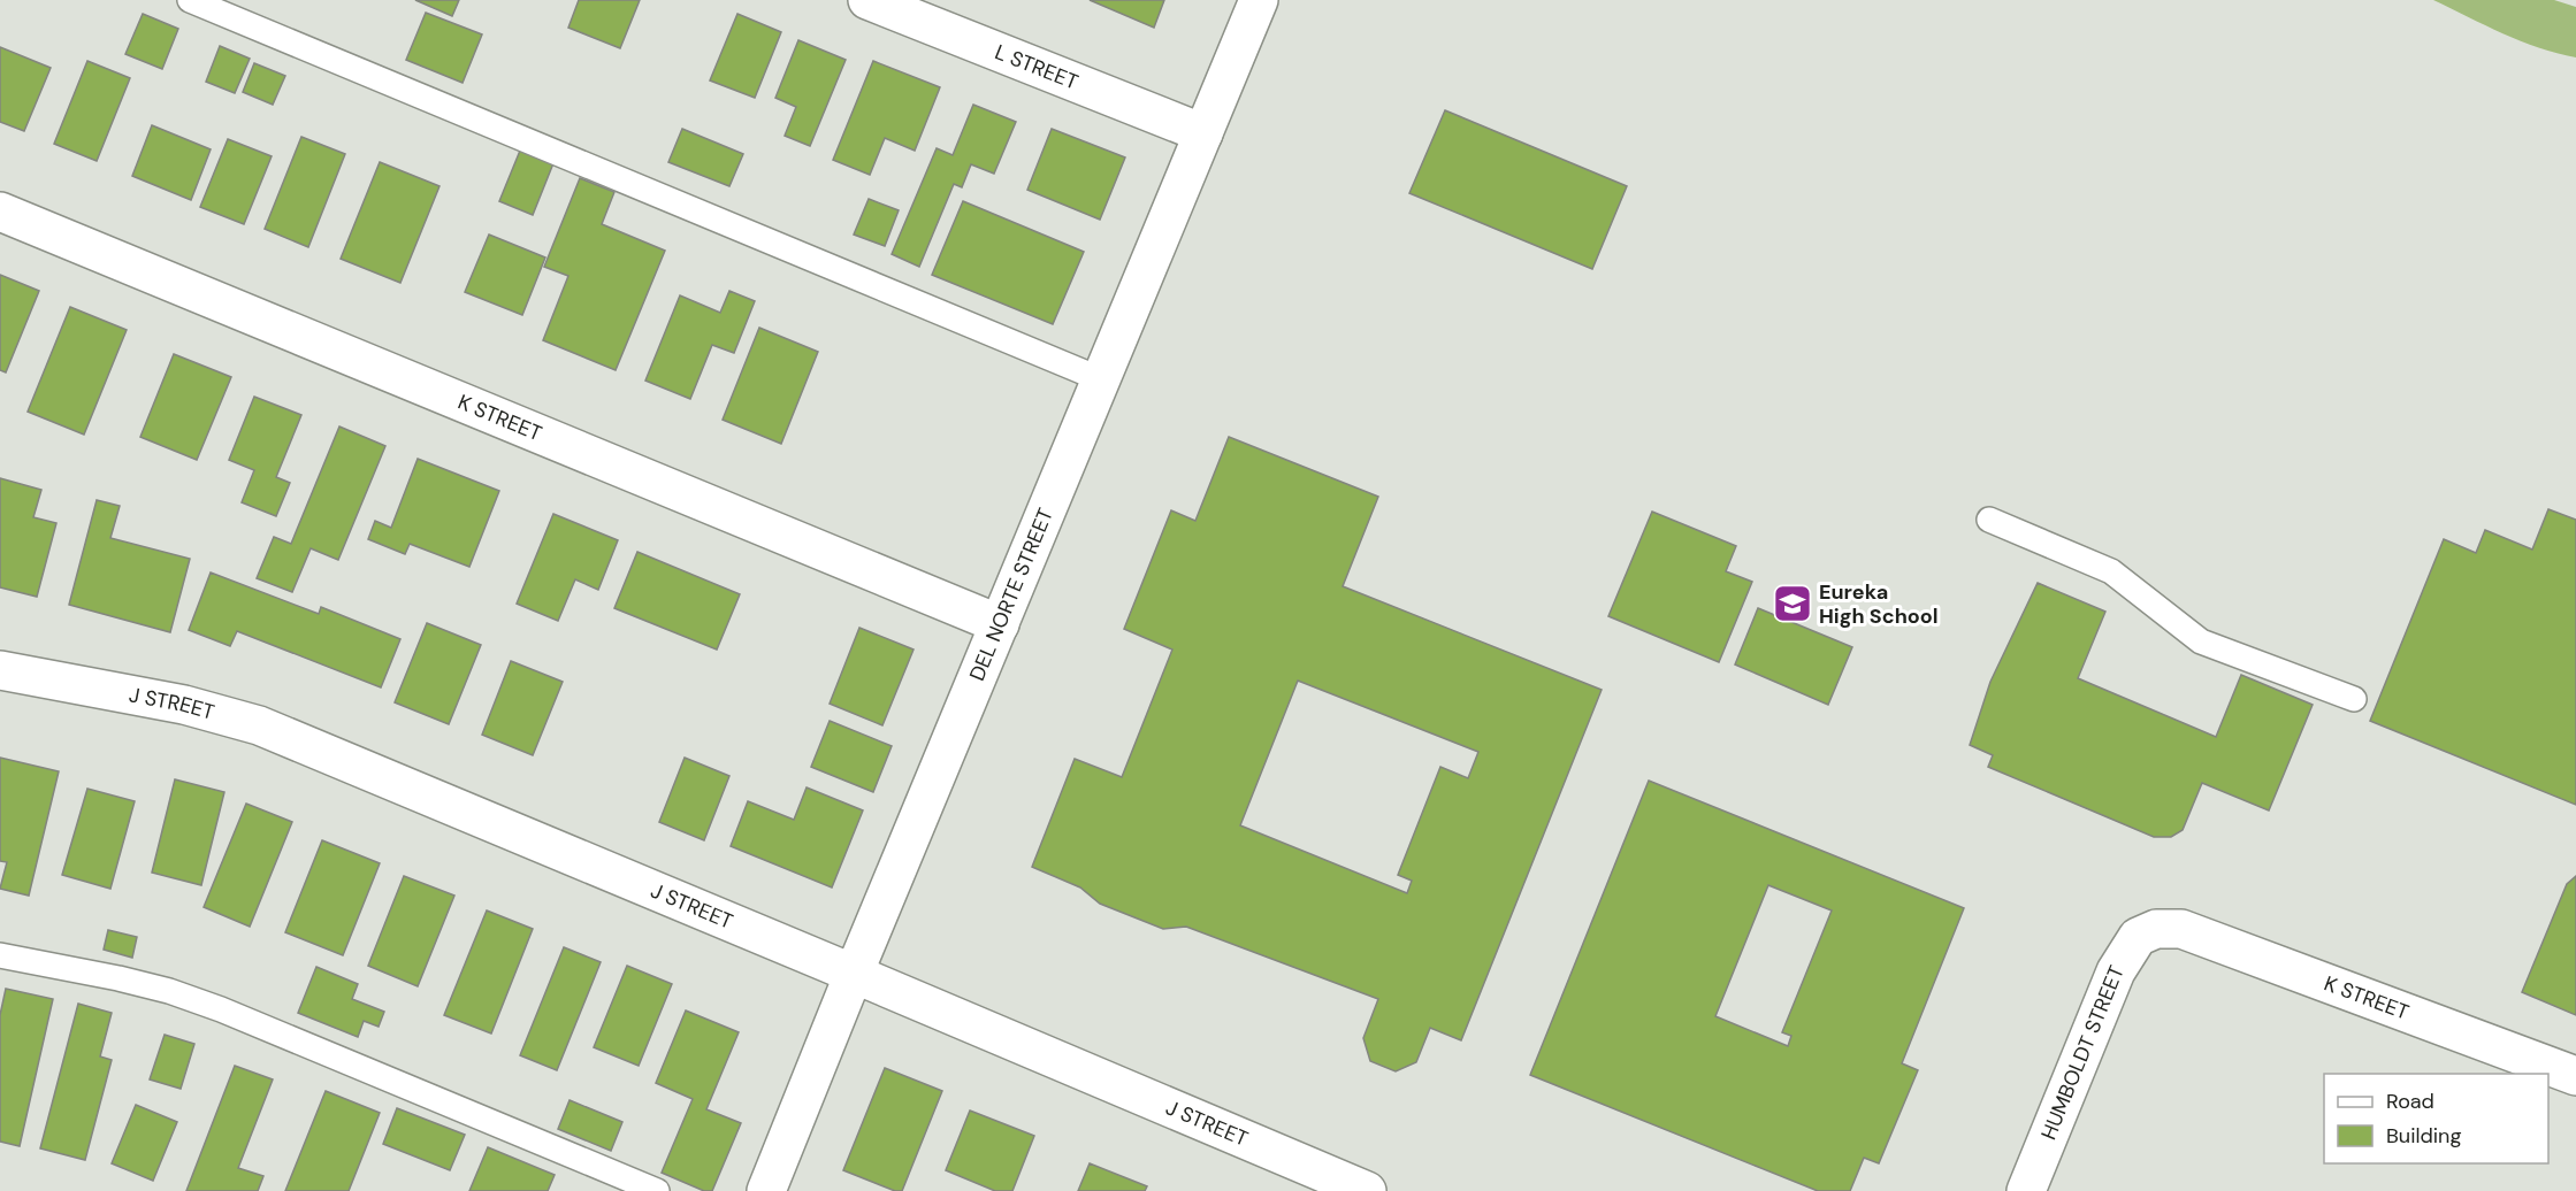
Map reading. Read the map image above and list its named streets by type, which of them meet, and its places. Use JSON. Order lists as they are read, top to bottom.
{
  "streets": {
    "street": [
      "L STREET",
      "K STREET",
      "DEL NORTE STREET",
      "J STREET",
      "HUMBOLDT STREET"
    ]
  },
  "crossings": [
    ["L STREET", "DEL NORTE STREET"],
    ["K STREET", "DEL NORTE STREET"],
    ["K STREET", "HUMBOLDT STREET"],
    ["DEL NORTE STREET", "J STREET"]
  ],
  "places": {
    "school or university": ["Eureka High School"]
  },
  "legend": ["Road", "Building"]
}
